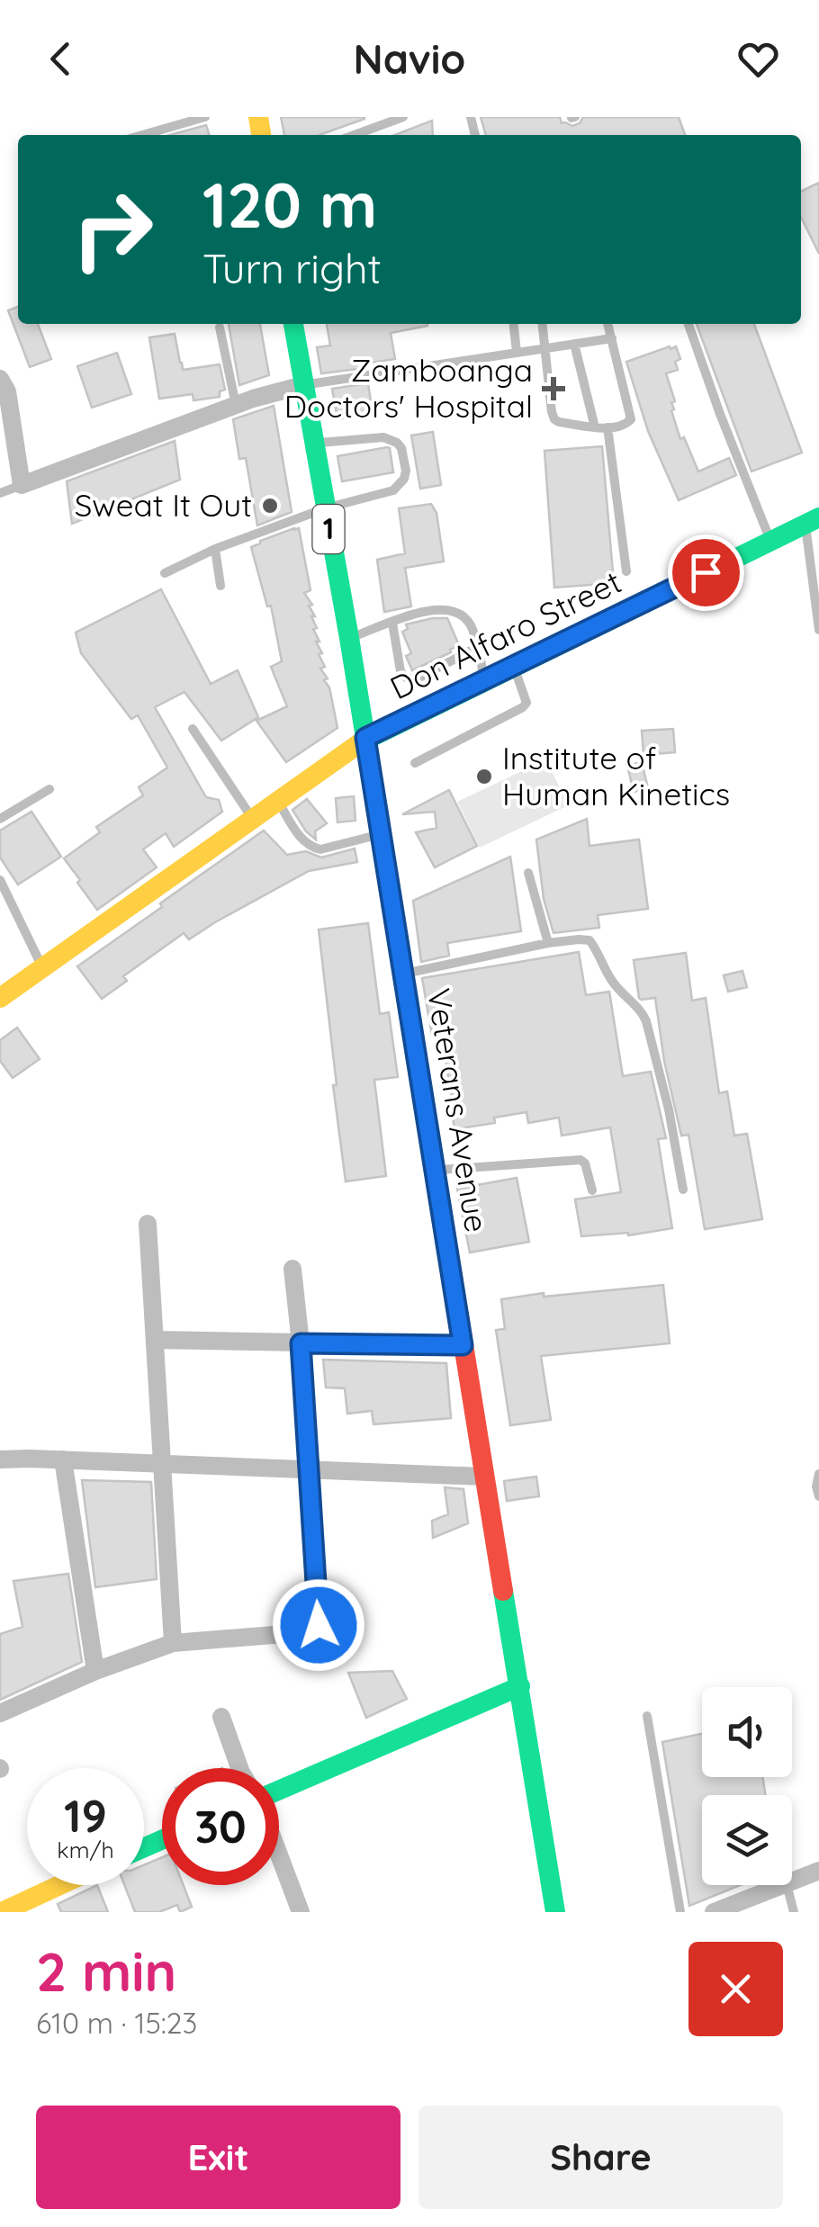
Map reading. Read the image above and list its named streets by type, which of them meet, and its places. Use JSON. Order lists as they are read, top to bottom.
{
  "streets": {
    "main road": ["1", "Don Alfaro Street", "Veterans Avenue"]
  },
  "crossings": [
    ["Don Alfaro Street", "Veterans Avenue"]
  ],
  "places": {
    "health": ["Zamboanga Doctors' Hospital"],
    "other": ["Sweat It Out", "Institute of Human Kinetics"]
  },
  "page": {
    "header": "Navio",
    "turn": ["120 m", "Turn right"],
    "speed": "19 km/h",
    "limit": "30",
    "heading": ["2 min", "610 m · 15:23"],
    "buttons": ["Exit", "Share"]
  }
}
